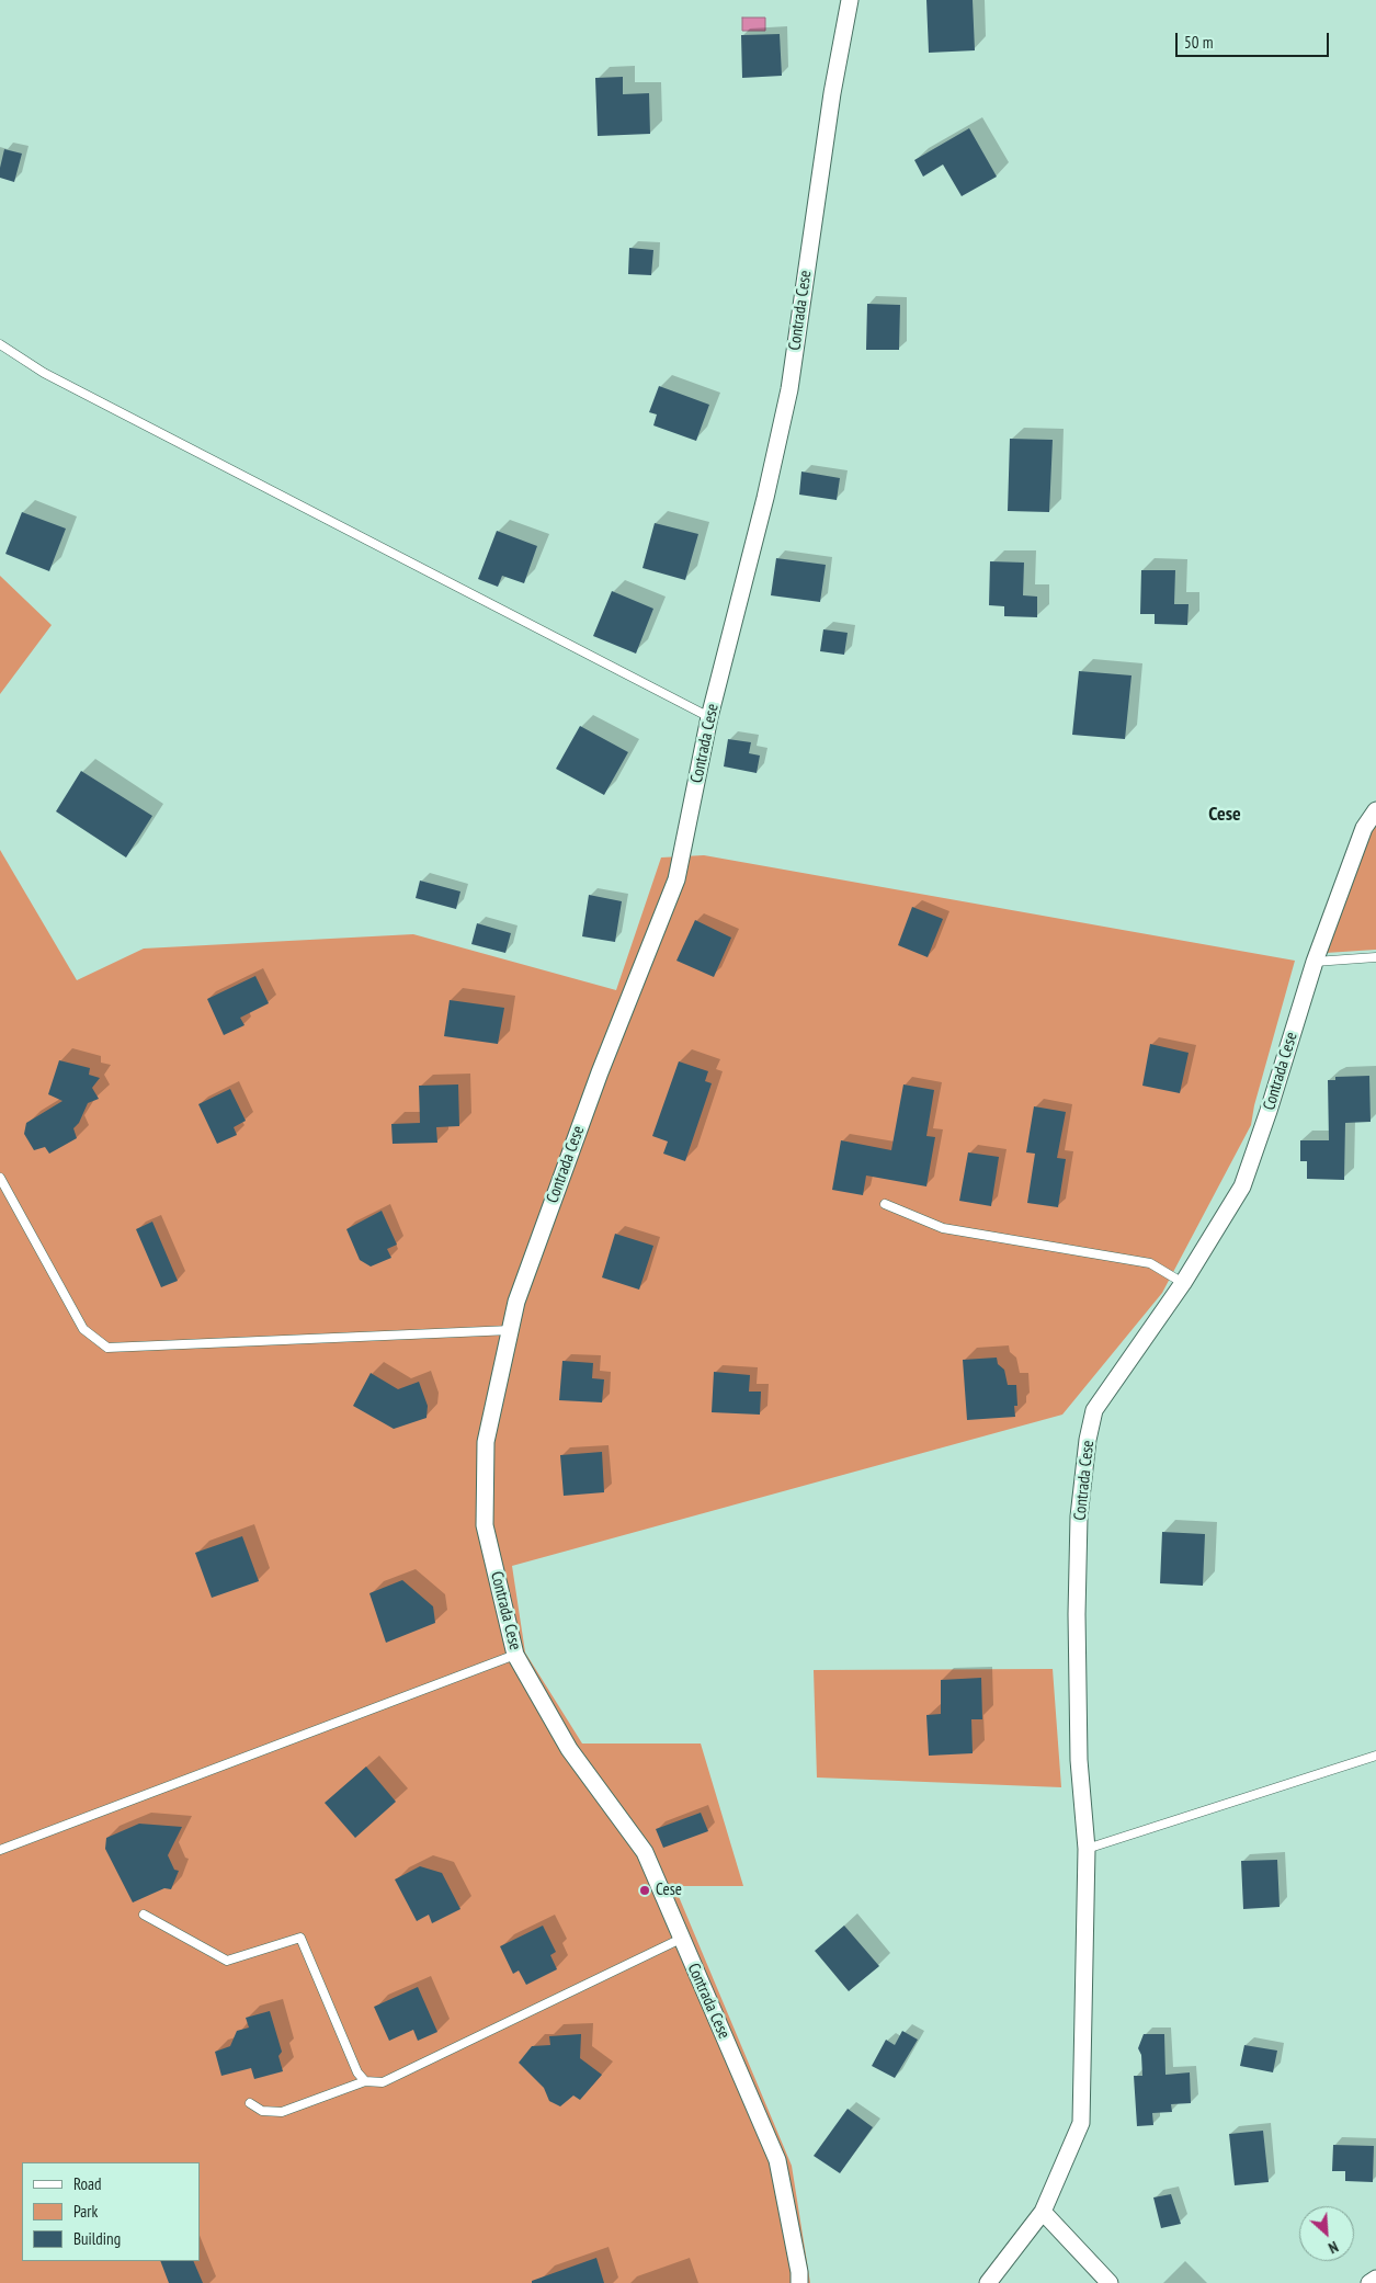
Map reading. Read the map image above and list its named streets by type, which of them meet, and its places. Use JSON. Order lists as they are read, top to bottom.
{
  "streets": {
    "street": ["Contrada Cese"]
  },
  "districts": ["Cese"],
  "places": ["Cese"],
  "legend": ["Road", "Park", "Building"],
  "scale_bar": "50 m",
  "north": "bottom right"
}
